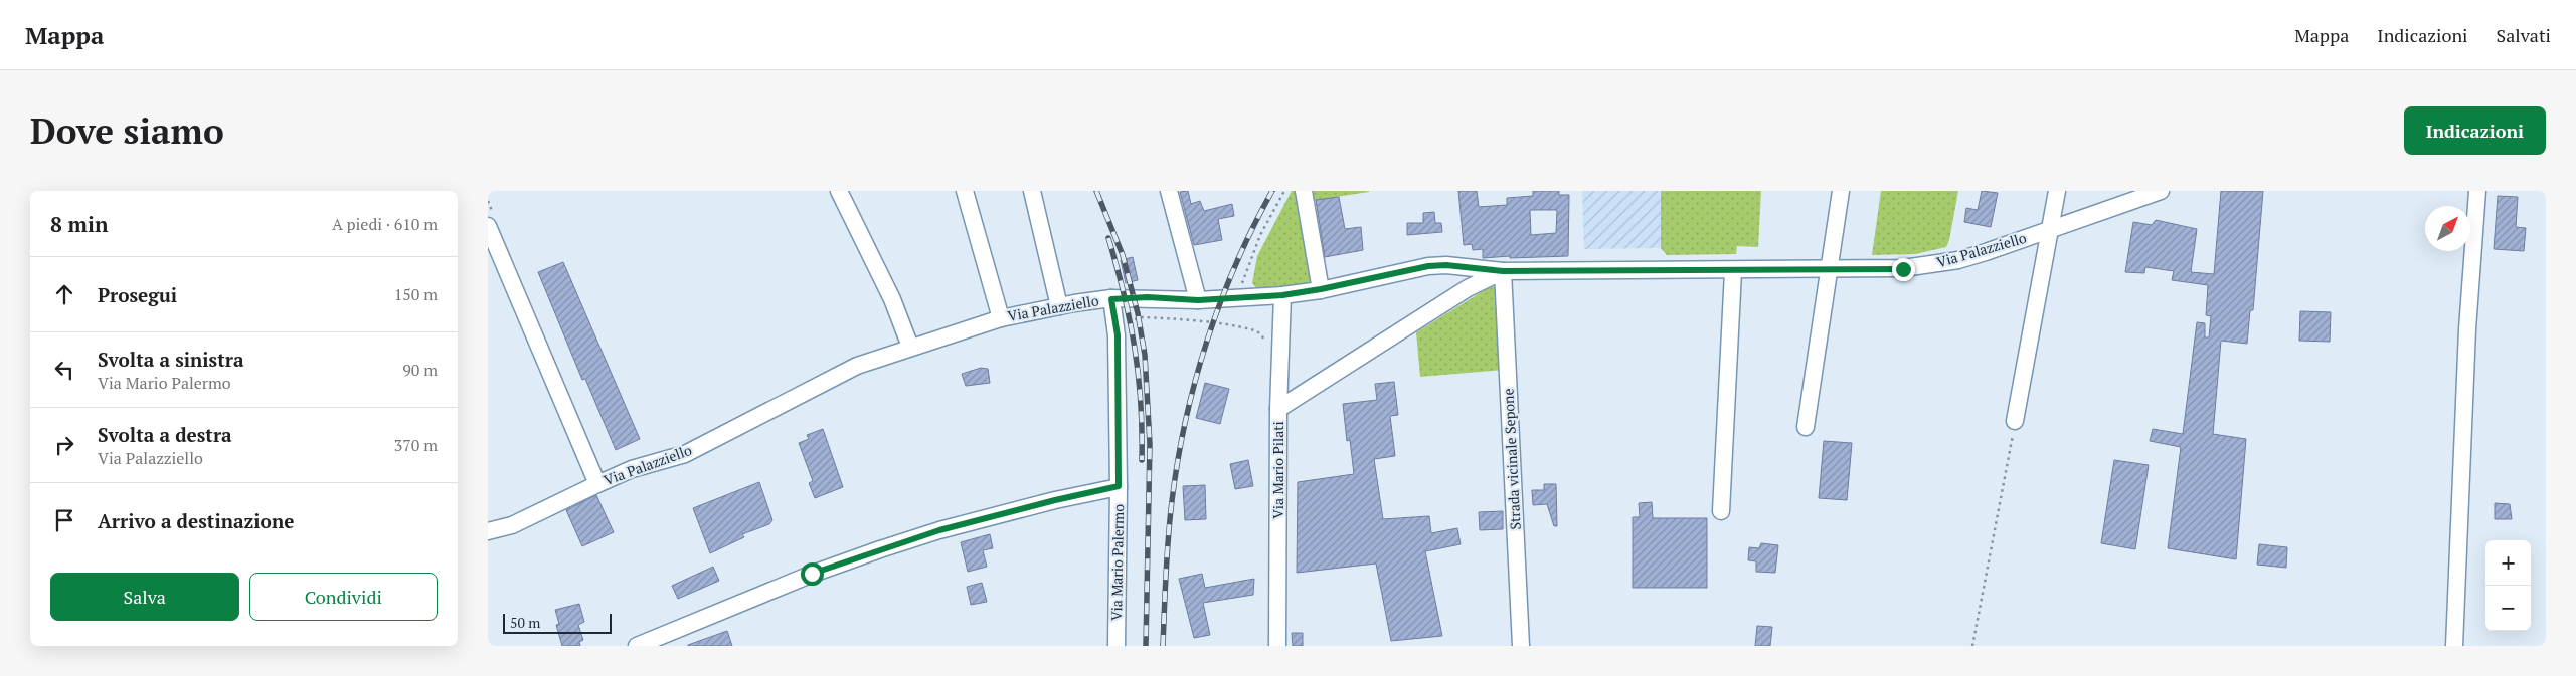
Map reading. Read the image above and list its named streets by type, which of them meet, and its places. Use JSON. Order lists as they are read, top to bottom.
{
  "streets": {
    "street": [
      "Via Palazziello",
      "Strada vicinale Sepone",
      "Via Mario Pilati",
      "Via Mario Palermo"
    ]
  },
  "crossings": [
    ["Via Palazziello", "Strada vicinale Sepone"],
    ["Via Palazziello", "Via Mario Pilati"],
    ["Via Palazziello", "Via Mario Palermo"]
  ],
  "scale_bar": "50 m",
  "north": "top right",
  "page": {
    "header": "Mappa",
    "nav": ["Mappa", "Indicazioni", "Salvati"],
    "buttons": [
      "Indicazioni",
      ["Salva", "Condividi"]
    ],
    "title": "Dove siamo",
    "heading": ["8 min", "A piedi · 610 m"],
    "list": [
      ["Prosegui", "150 m"],
      ["Svolta a sinistra", "Via Mario Palermo", "90 m"],
      ["Svolta a destra", "Via Palazziello", "370 m"],
      "Arrivo a destinazione"
    ],
    "map_buttons": ["+", "−"],
    "scale": "50 m"
  }
}
